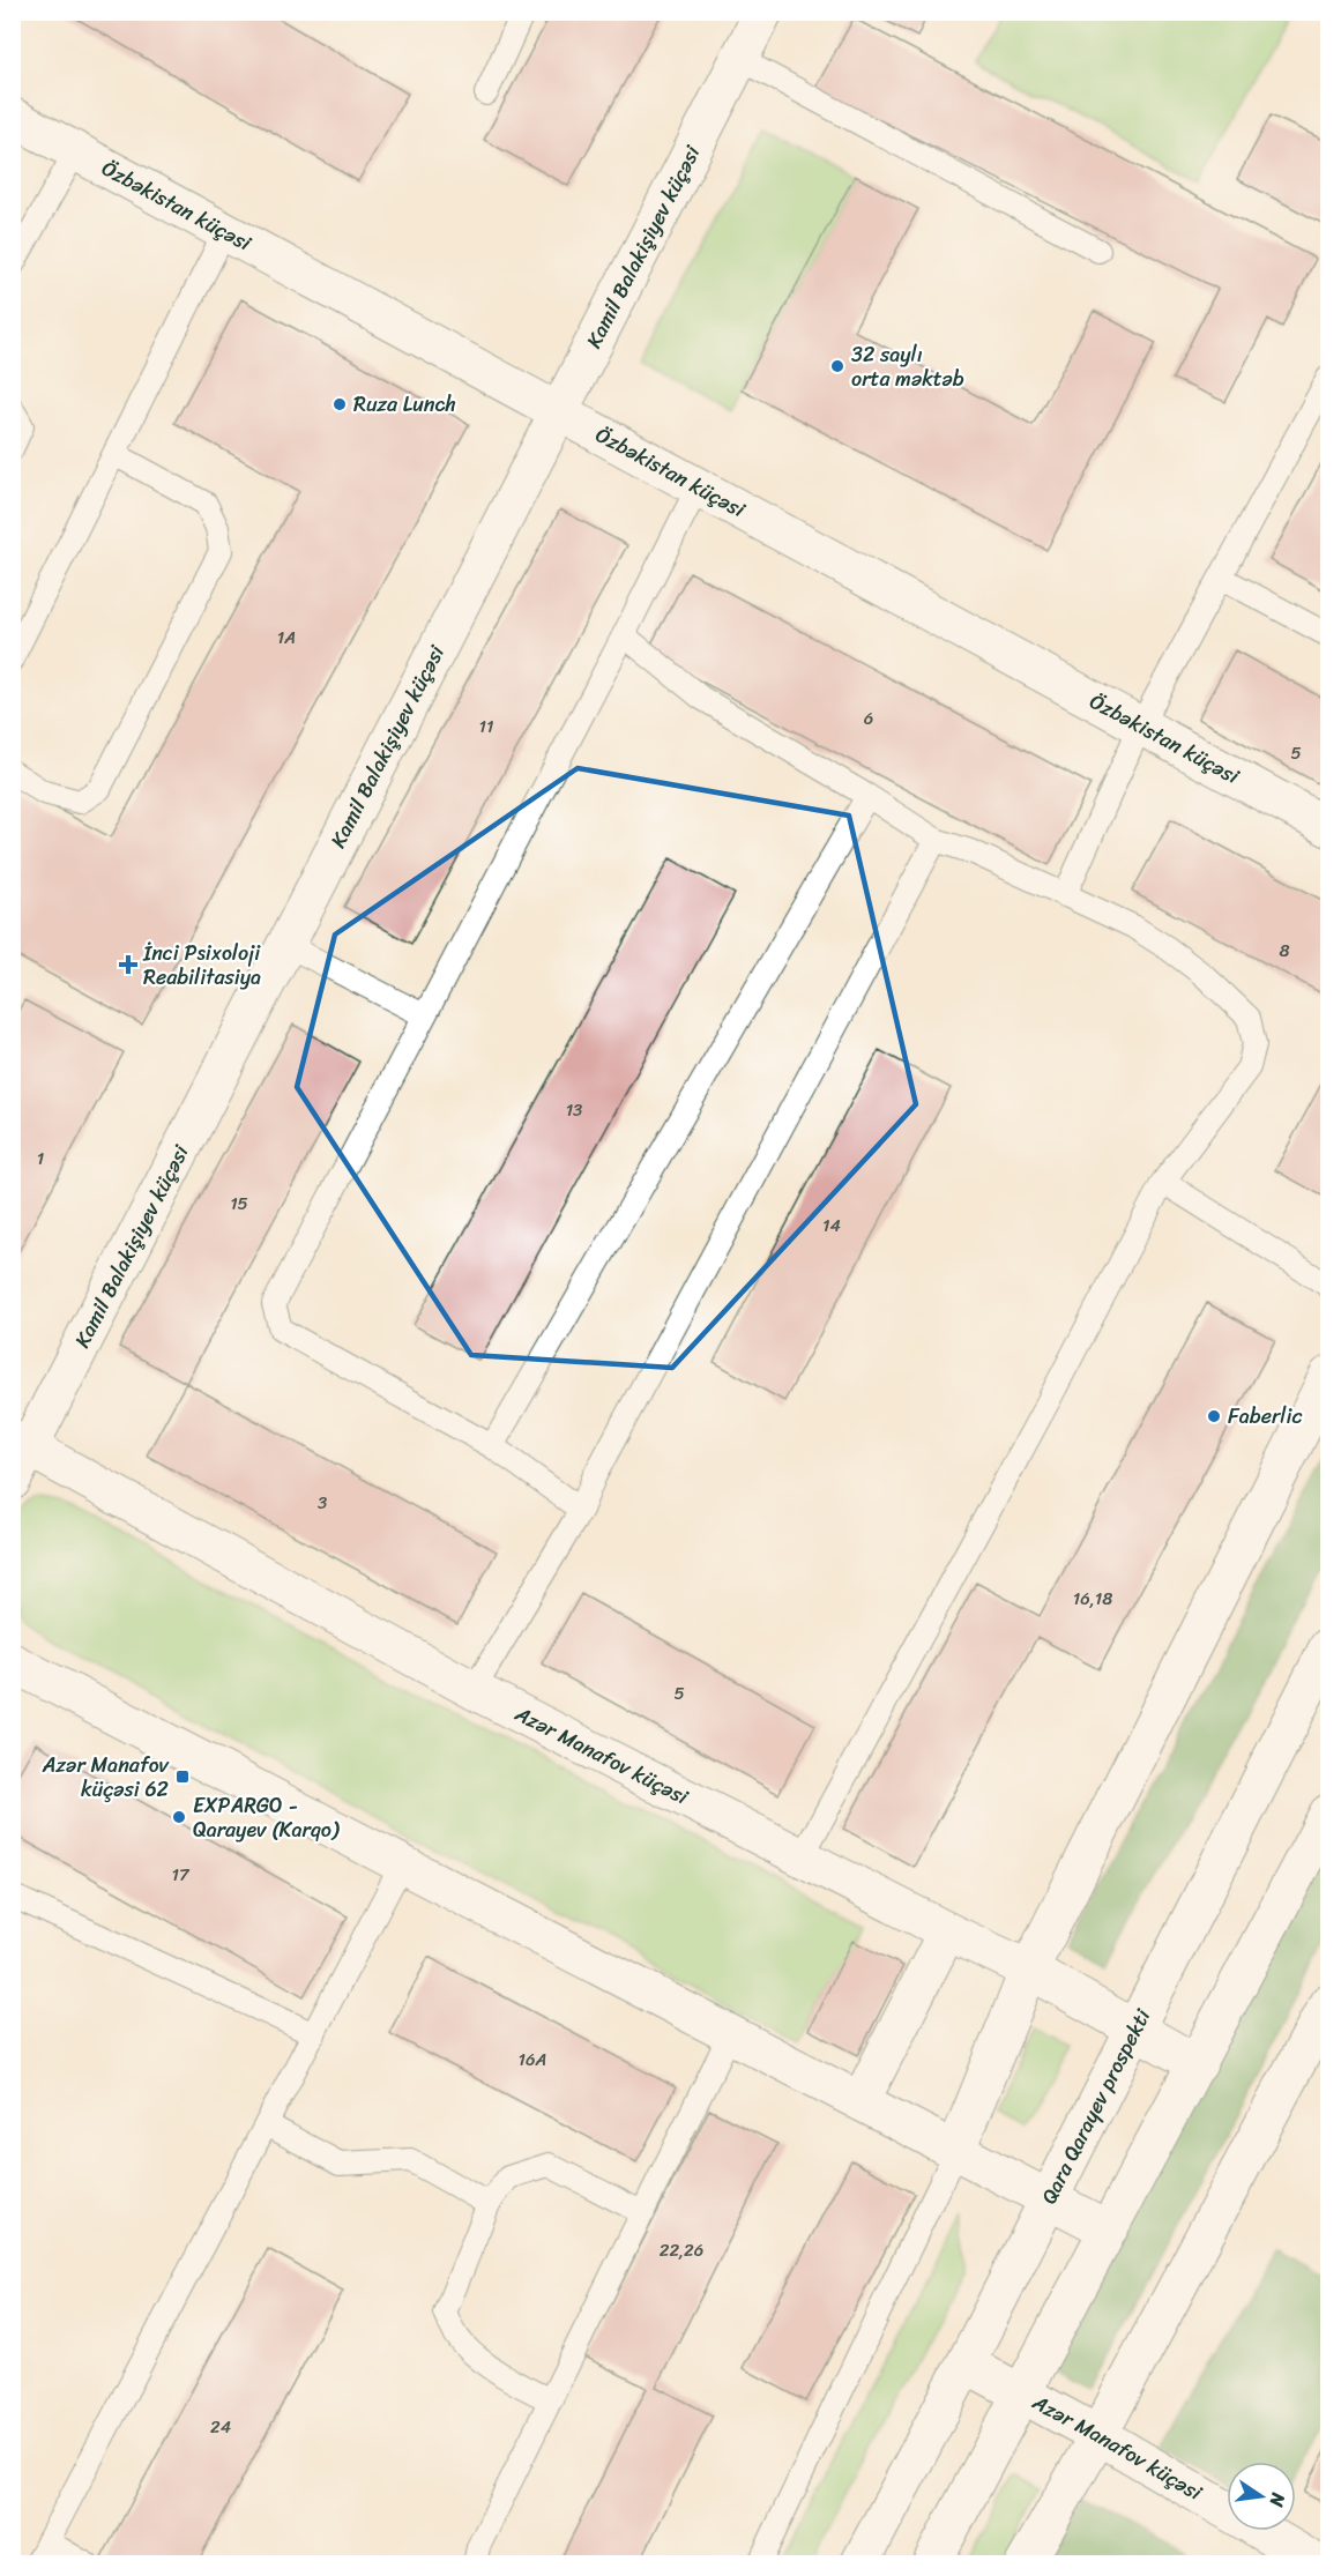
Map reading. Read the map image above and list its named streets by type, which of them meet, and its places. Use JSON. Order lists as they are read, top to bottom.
{
  "streets": {
    "street": [
      "Özbəkistan küçəsi",
      "Kamil Balakişiyev küçəsi",
      "Azər Manafov küçəsi",
      "Qara Qarayev prospekti"
    ]
  },
  "crossings": [
    ["Özbəkistan küçəsi", "Kamil Balakişiyev küçəsi"],
    ["Kamil Balakişiyev küçəsi", "Azər Manafov küçəsi"],
    ["Azər Manafov küçəsi", "Qara Qarayev prospekti"]
  ],
  "places": {
    "other": [
      "32 saylı orta məktəb",
      "Ruza Lunch",
      "Faberlic",
      "EXPARGO - Qarayev (Karqo)"
    ],
    "health": ["İnci Psixoloji Reabilitasiya"],
    "transit": ["Azər Manafov küçəsi 62"]
  },
  "house_numbers": [
    "1A",
    "6",
    "11",
    "5",
    "8",
    "13",
    "1",
    "15",
    "14",
    "3",
    "16,18",
    "5",
    "17",
    "16A",
    "22,26",
    "24"
  ],
  "north": "right"
}
